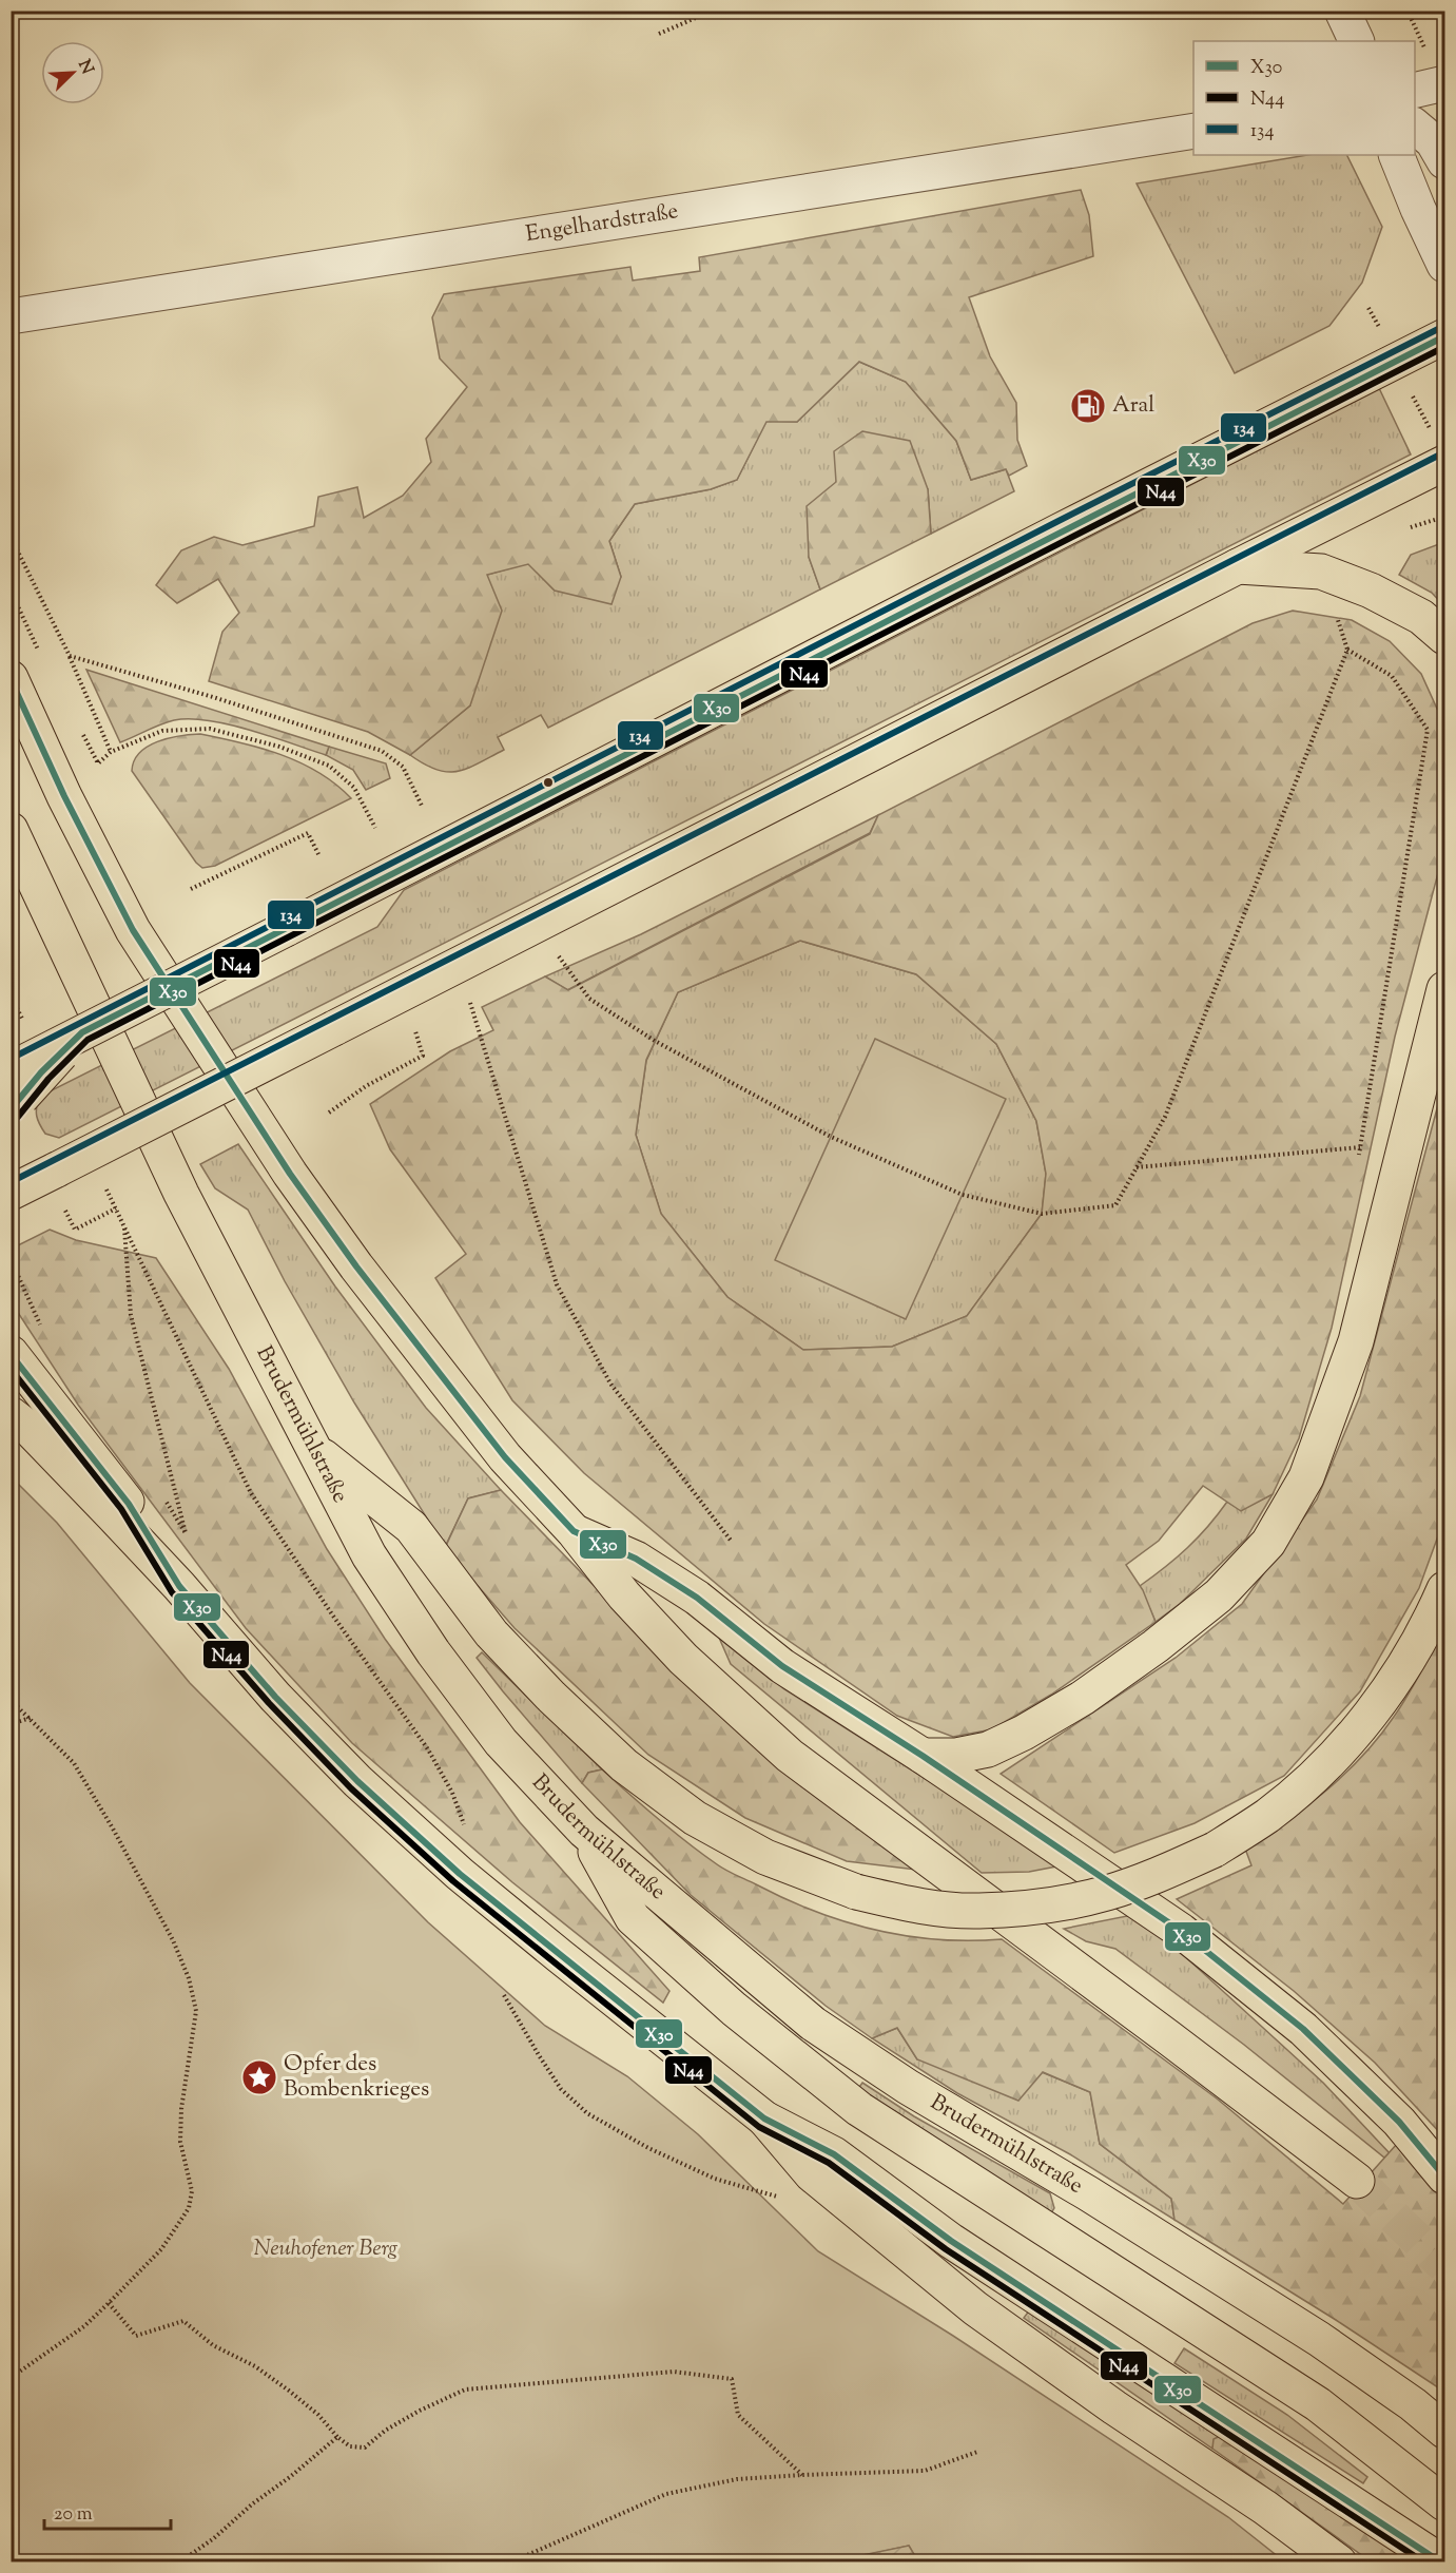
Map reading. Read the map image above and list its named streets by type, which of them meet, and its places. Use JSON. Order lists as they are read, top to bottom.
{
  "streets": {
    "main road": ["Brudermühlstraße"],
    "street": ["Engelhardstraße"]
  },
  "parks": ["Neuhofener Berg"],
  "places": {
    "fuel station": ["Aral"],
    "place": ["Opfer des Bombenkrieges"]
  },
  "lines": ["transit line 134", "transit line X30", "transit line N44"],
  "legend": ["X30", "N44", "134"],
  "scale_bar": "20 m",
  "north": "top right"
}
